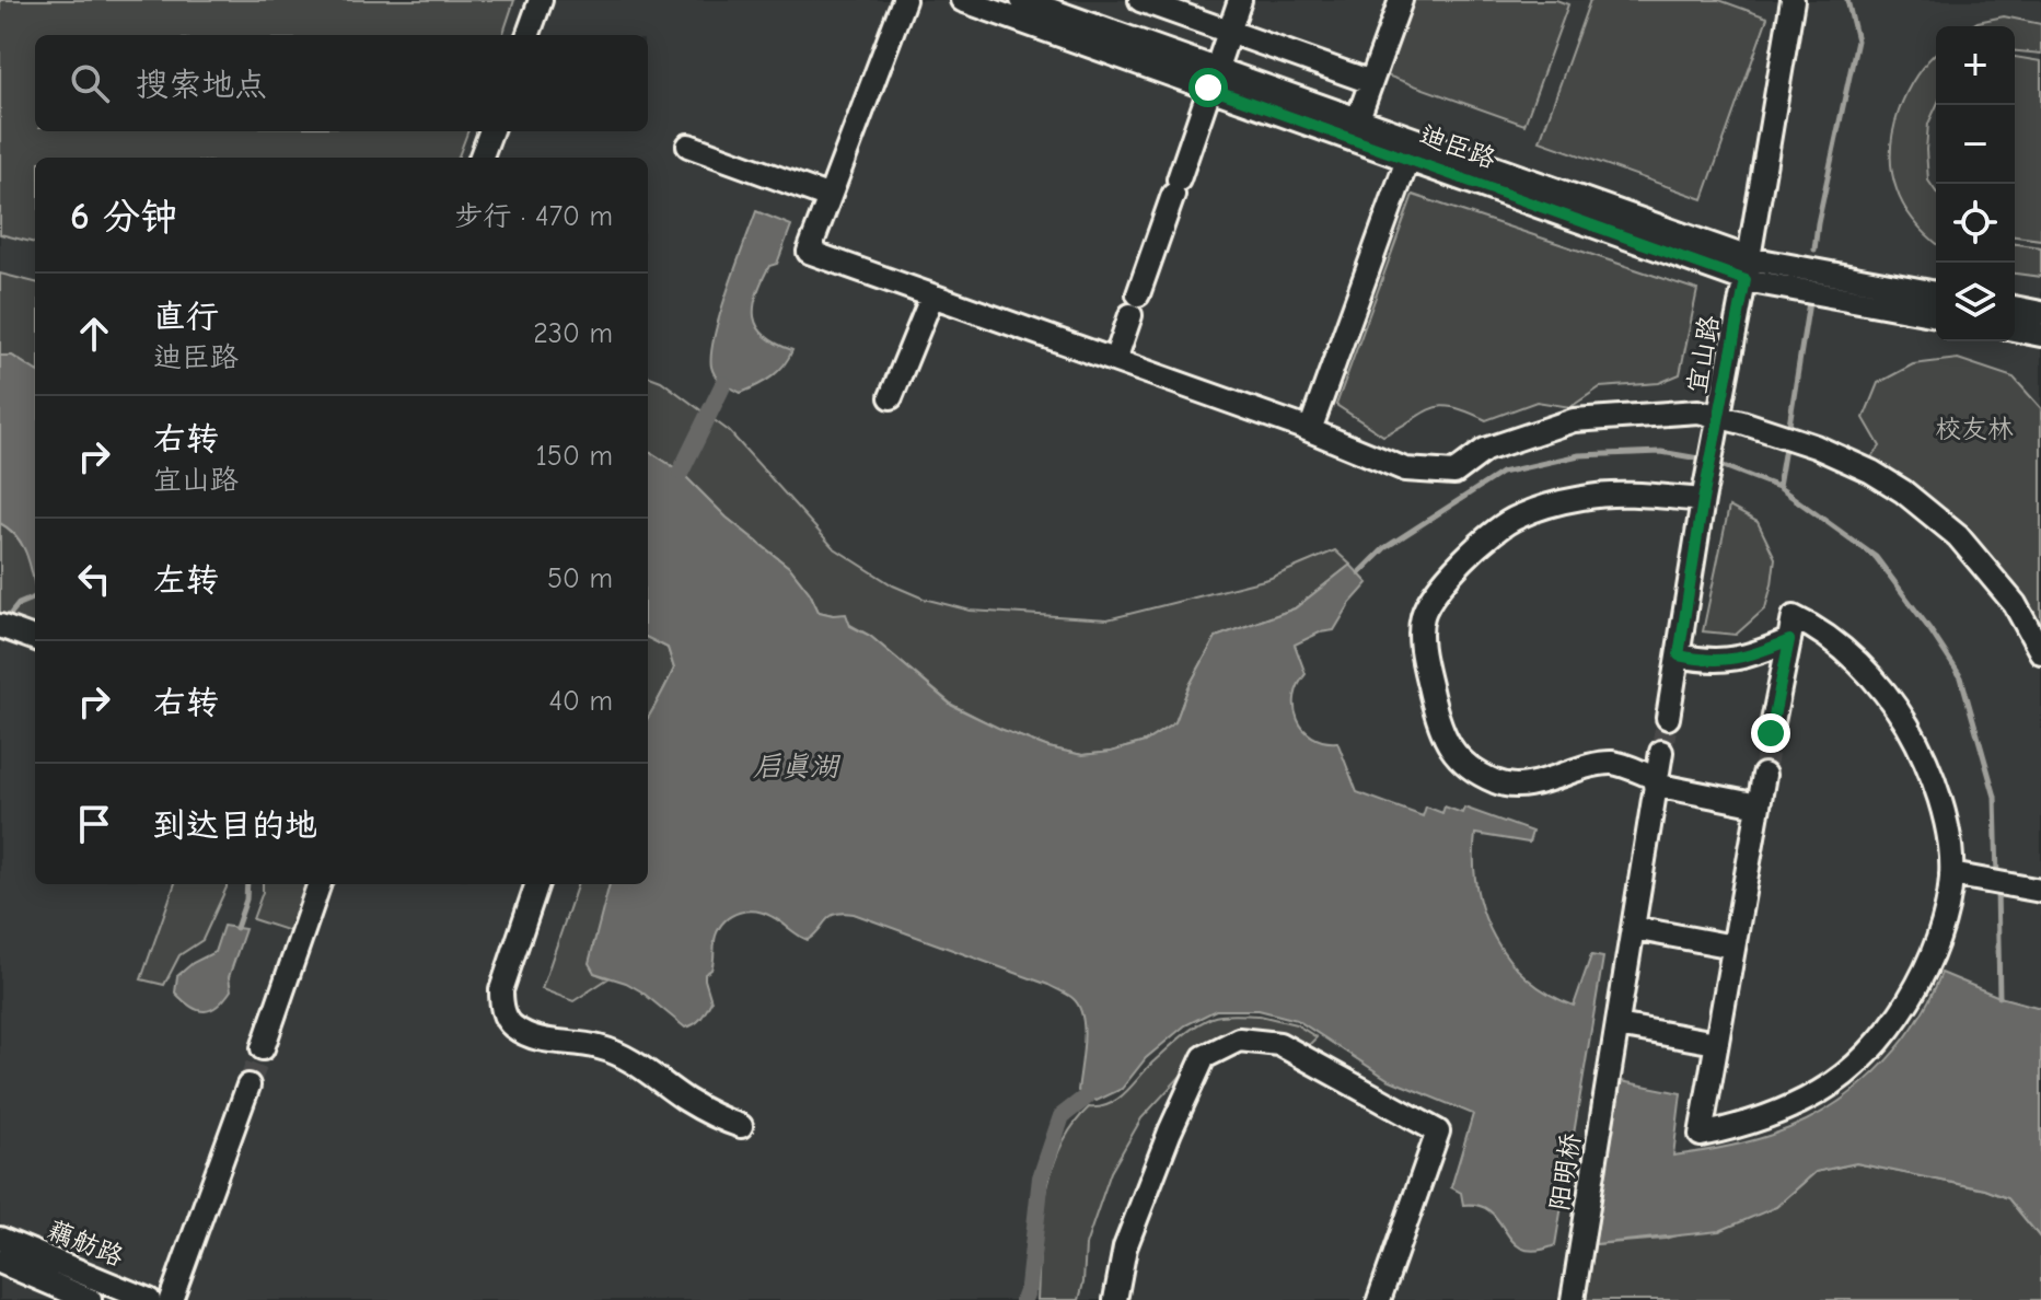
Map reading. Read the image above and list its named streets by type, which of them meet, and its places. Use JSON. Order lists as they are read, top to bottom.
{
  "streets": {
    "street": [
      "迪臣路",
      "宜山路",
      "阳明桥",
      "藕舫路"
    ]
  },
  "crossings": [
    ["迪臣路", "宜山路"]
  ],
  "water": ["启真湖"],
  "parks": ["校友林"],
  "page": {
    "map_buttons": ["+", "−"],
    "search": "搜索地点",
    "heading": ["6 分钟", "步行 · 470 m"],
    "list": [
      ["直行", "迪臣路", "230 m"],
      ["右转", "宜山路", "150 m"],
      ["左转", "50 m"],
      ["右转", "40 m"],
      "到达目的地"
    ]
  }
}
